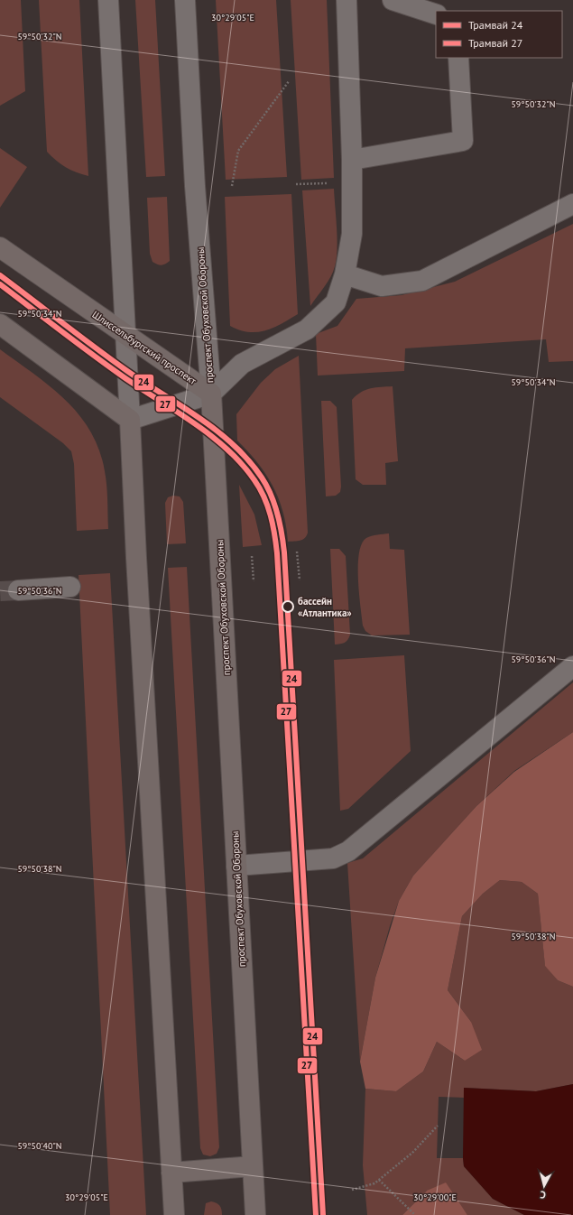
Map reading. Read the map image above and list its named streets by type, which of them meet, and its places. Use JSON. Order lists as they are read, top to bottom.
{
  "streets": {
    "main road": ["проспект Обуховской Обороны", "Шлиссельбургский проспект"]
  },
  "crossings": [
    ["проспект Обуховской Обороны", "Шлиссельбургский проспект"]
  ],
  "places": ["бассейн «Атлантика»"],
  "lines": ["tram line 24", "tram line 27"],
  "legend": ["Трамвай 24", "Трамвай 27"],
  "north": "bottom",
  "coordinates": [
    "30°29'05\"E",
    "59°50'32\"N",
    "59°50'34\"N",
    "59°50'36\"N",
    "59°50'38\"N",
    "59°50'40\"N",
    "30°29'00\"E"
  ]
}
